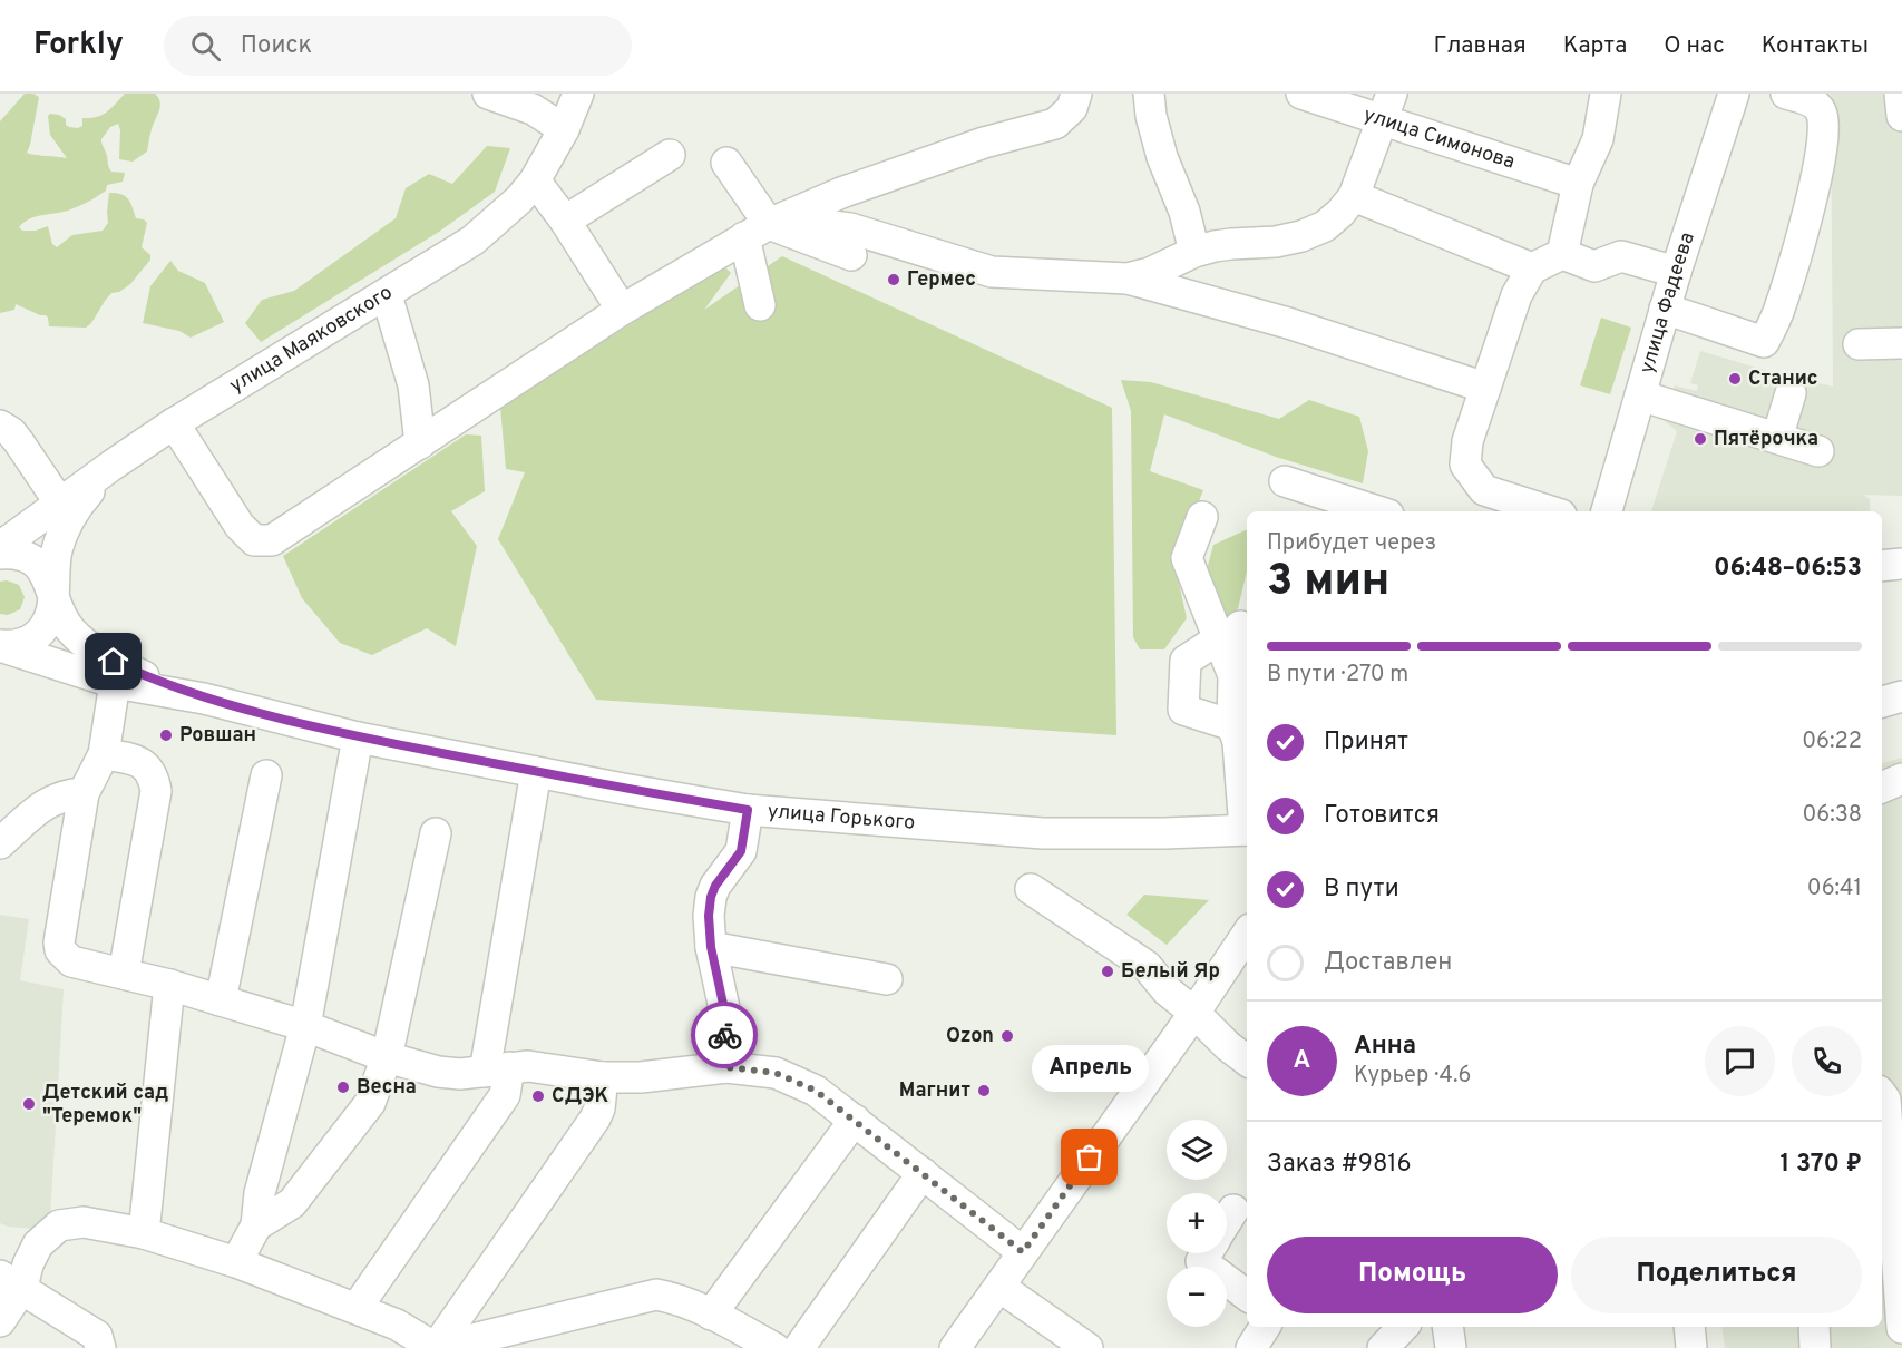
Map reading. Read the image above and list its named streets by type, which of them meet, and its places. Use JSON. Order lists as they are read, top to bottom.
{
  "streets": {
    "street": [
      "улица Симонова",
      "улица Фадеева",
      "улица Маяковского",
      "улица Горького"
    ]
  },
  "places": [
    "Гермес",
    "Станис",
    "Пятёрочка",
    "Ровшан",
    "Белый Яр",
    "Ozon",
    "Весна",
    "Магнит",
    "СДЭК",
    "Детский сад \"Теремок\"",
    "Апрель"
  ],
  "page": {
    "header": "Forkly",
    "search": "Поиск",
    "nav": [
      "Главная",
      "Карта",
      "О нас",
      "Контакты"
    ],
    "heading": ["3 мин", "Прибудет через", "06:48–06:53"],
    "panel": [
      "Анна",
      "Курьер · 4.6",
      "Заказ #9816",
      "1 370 ₽"
    ],
    "bar": "В пути · 270 m",
    "list": [
      ["Принят", "06:22"],
      ["Готовится", "06:38"],
      ["В пути", "06:41"],
      "Доставлен"
    ],
    "round": "А",
    "bubble": "Апрель",
    "map_buttons": ["+", "−"],
    "buttons": ["Помощь", "Поделиться"]
  }
}
